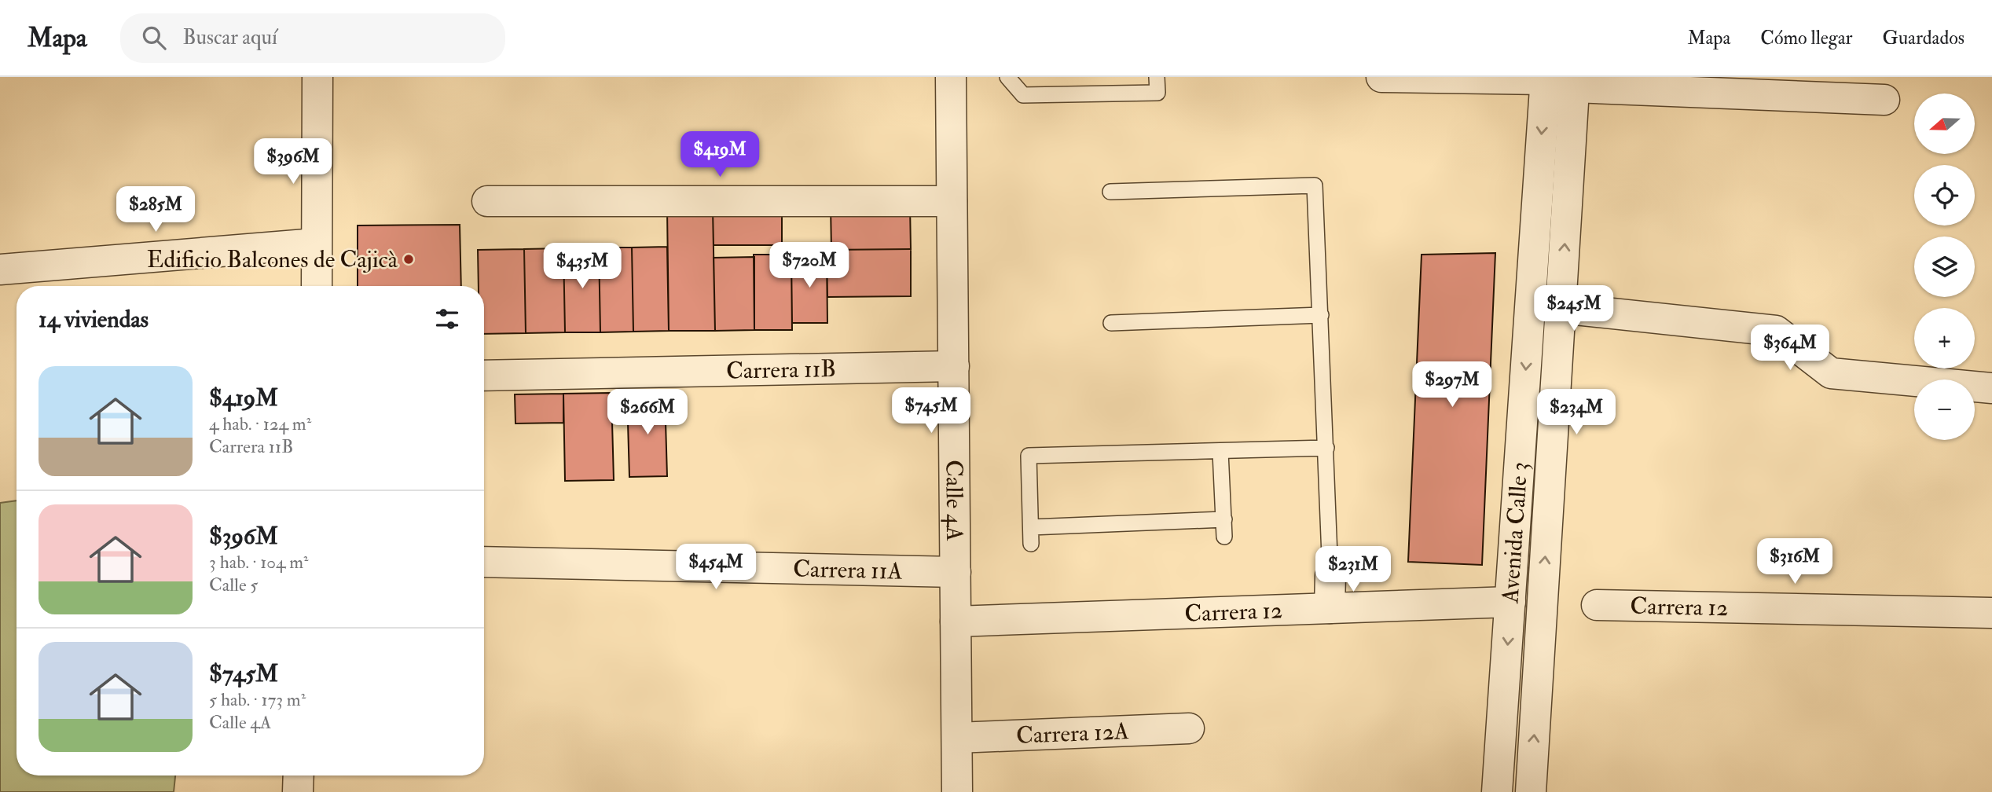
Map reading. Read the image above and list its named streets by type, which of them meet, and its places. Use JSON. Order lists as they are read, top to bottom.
{
  "streets": {
    "street": [
      "Carrera 11B",
      "Calle 4A",
      "Avenida Calle 3",
      "Carrera 11A",
      "Carrera 12",
      "Carrera 12A"
    ]
  },
  "crossings": [
    ["Carrera 11B", "Calle 4A"],
    ["Calle 4A", "Carrera 11A"],
    ["Calle 4A", "Carrera 12"],
    ["Calle 4A", "Carrera 12A"],
    ["Avenida Calle 3", "Carrera 12"]
  ],
  "places": ["Edificio Balcones de Cajicà"],
  "north": "left",
  "page": {
    "header": "Mapa",
    "search": "Buscar aquí",
    "nav": ["Mapa", "Cómo llegar", "Guardados"],
    "map_buttons": ["+", "−"],
    "price": [
      "$419M",
      "$396M",
      "$285M",
      "$720M",
      "$435M",
      "$245M",
      "$364M",
      "$297M",
      "$745M",
      "$266M",
      "$234M",
      "$316M",
      "$454M",
      "$231M"
    ],
    "heading": "14 viviendas",
    "list": [
      {
        "name": "$419M",
        "note": "4 hab. · 124 m² · Carrera 11B"
      },
      {
        "name": "$396M",
        "note": "3 hab. · 104 m² · Calle 5"
      },
      {
        "name": "$745M",
        "note": "5 hab. · 173 m² · Calle 4A"
      }
    ]
  }
}
